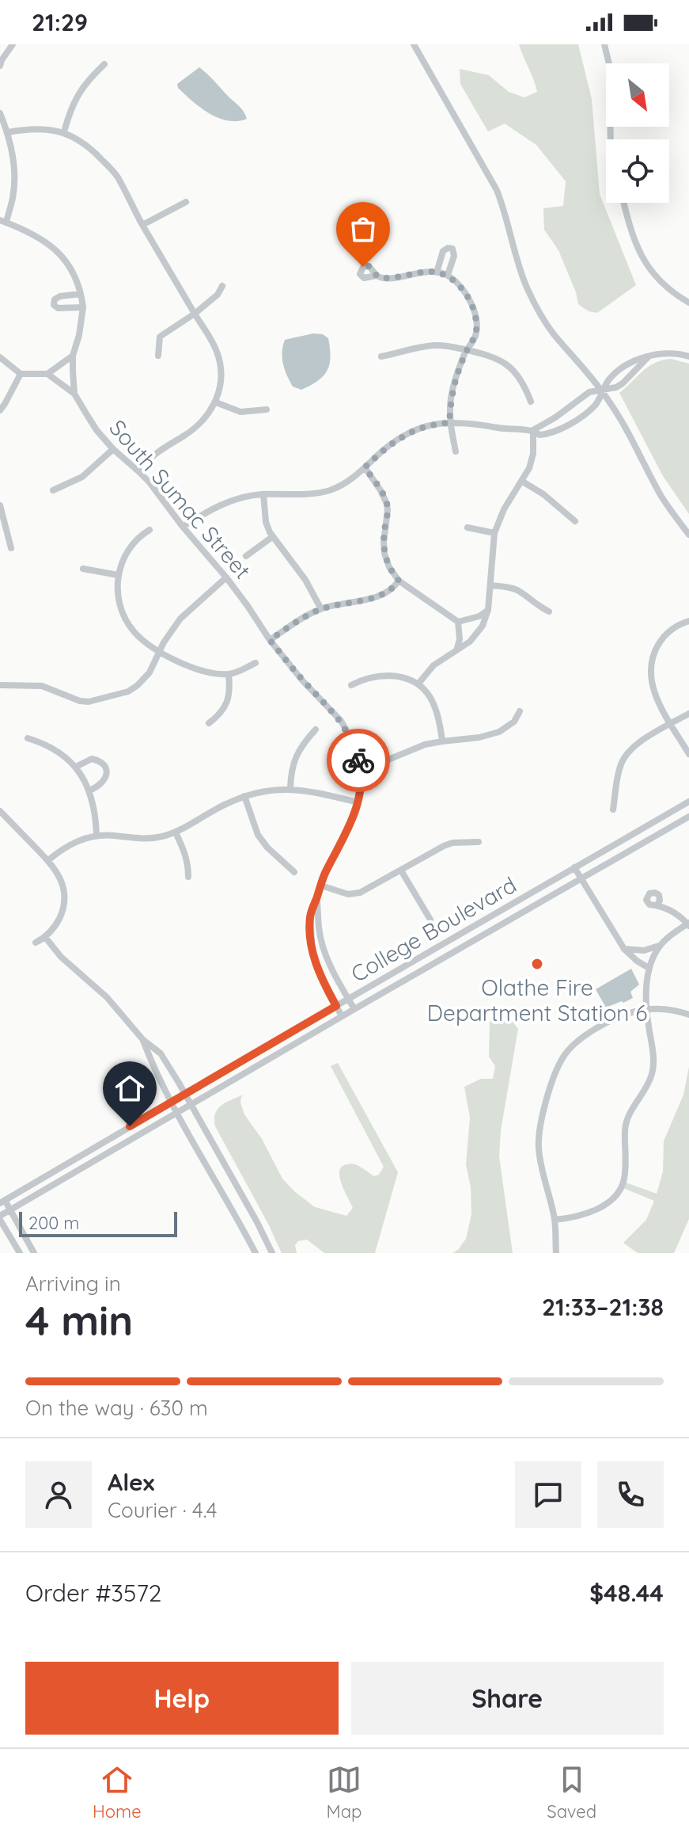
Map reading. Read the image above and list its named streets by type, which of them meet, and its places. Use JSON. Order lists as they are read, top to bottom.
{
  "streets": {
    "street": ["South Sumac Street", "College Boulevard"]
  },
  "crossings": [
    ["South Sumac Street", "College Boulevard"]
  ],
  "places": ["Olathe Fire Department Station 6"],
  "scale_bar": "200 m",
  "north": "bottom right",
  "page": {
    "status": "21:29",
    "scale": "200 m",
    "heading": ["4 min", "Arriving in", "21:33–21:38"],
    "panel": [
      "Alex",
      "Courier · 4.4",
      "Order #3572",
      "$48.44"
    ],
    "bar": "On the way · 630 m",
    "buttons": ["Help", "Share"],
    "tabs": ["Home", "Map", "Saved"]
  }
}
